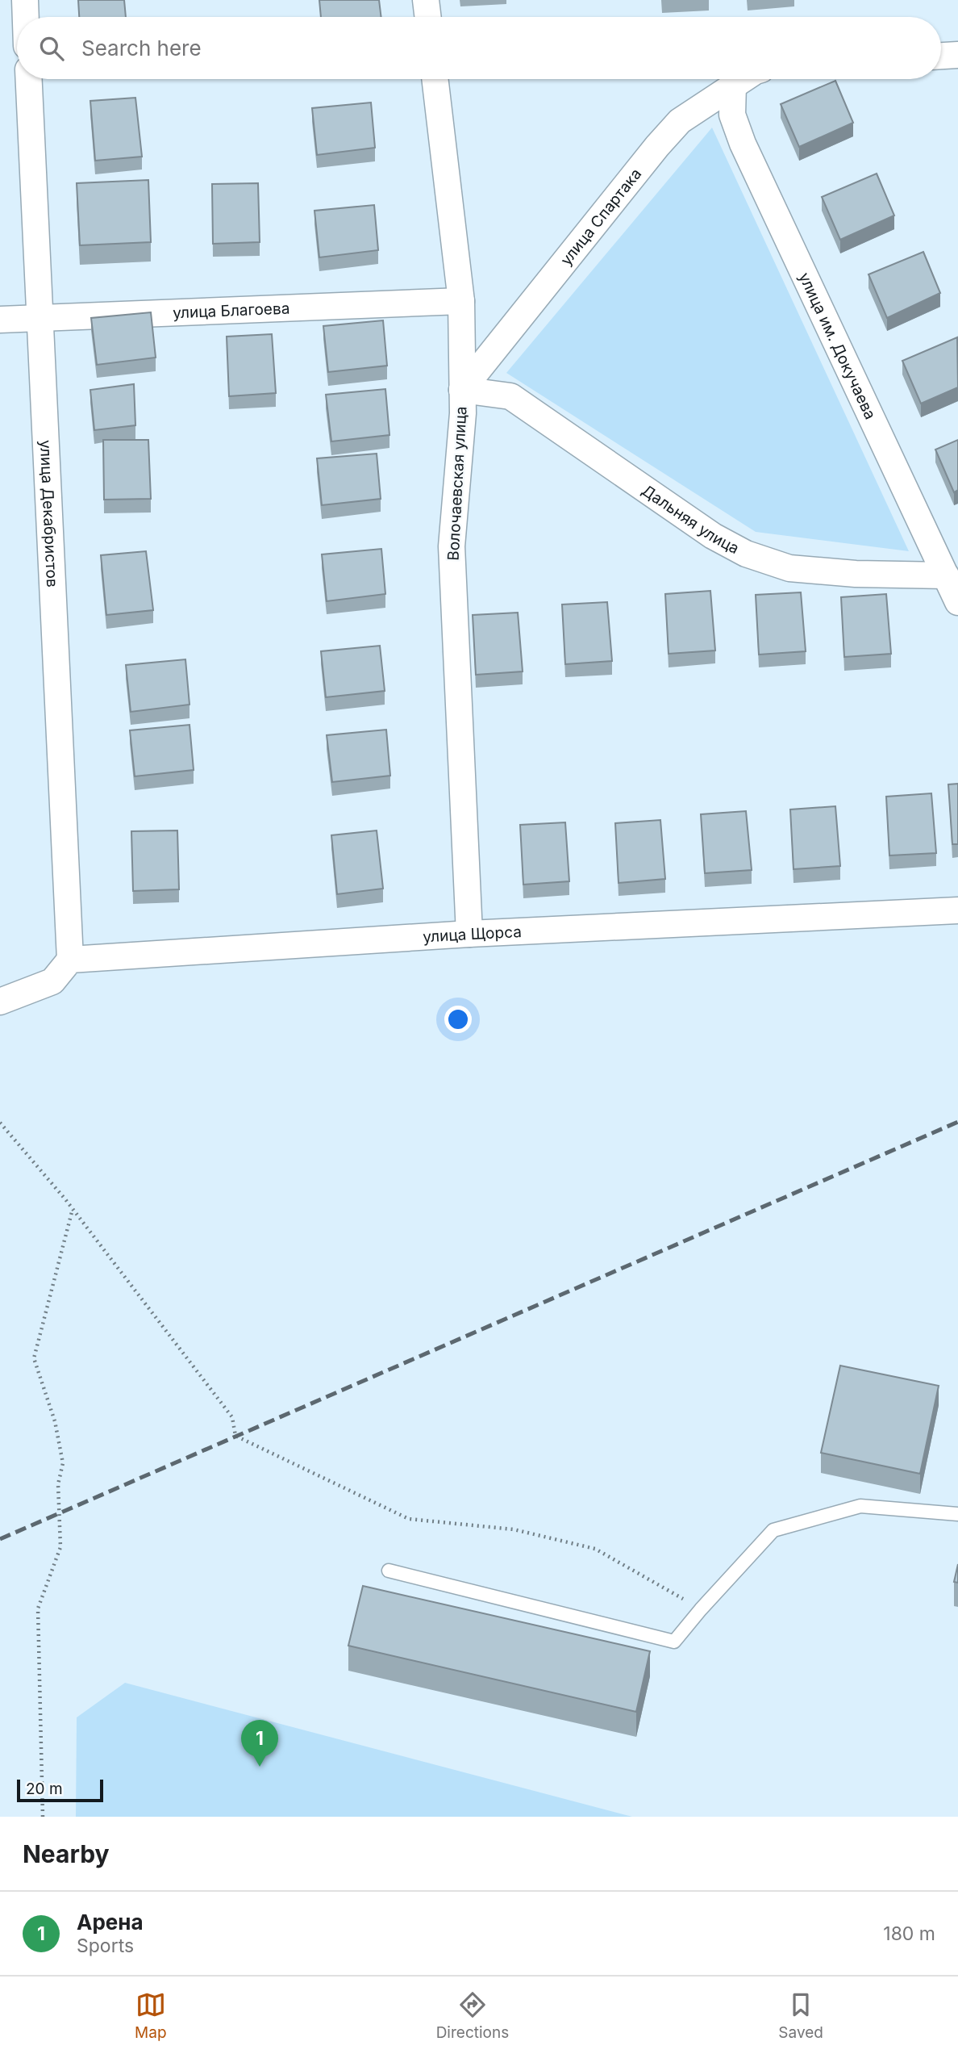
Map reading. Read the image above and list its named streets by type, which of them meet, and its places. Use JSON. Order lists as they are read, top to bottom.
{
  "streets": {
    "street": [
      "улица Спартака",
      "улица Благоева",
      "улица им. Докучаева",
      "Волочаевская улица",
      "улица Декабристов",
      "Дальняя улица",
      "улица Щорса"
    ]
  },
  "crossings": [
    ["улица Спартака", "улица им. Докучаева"],
    ["улица Спартака", "Волочаевская улица"],
    ["улица Спартака", "Дальняя улица"],
    ["улица Благоева", "Волочаевская улица"],
    ["улица Благоева", "улица Декабристов"],
    ["улица им. Докучаева", "Дальняя улица"],
    ["Волочаевская улица", "Дальняя улица"],
    ["Волочаевская улица", "улица Щорса"],
    ["улица Декабристов", "улица Щорса"]
  ],
  "scale_bar": "20 m",
  "page": {
    "search": "Search here",
    "pins": "1",
    "scale": "20 m",
    "heading": "Nearby",
    "list": [
      {
        "mark": "1",
        "name": "Арена",
        "note": "Sports",
        "value": "180 m"
      }
    ],
    "nav": ["Map", "Directions", "Saved"]
  }
}
